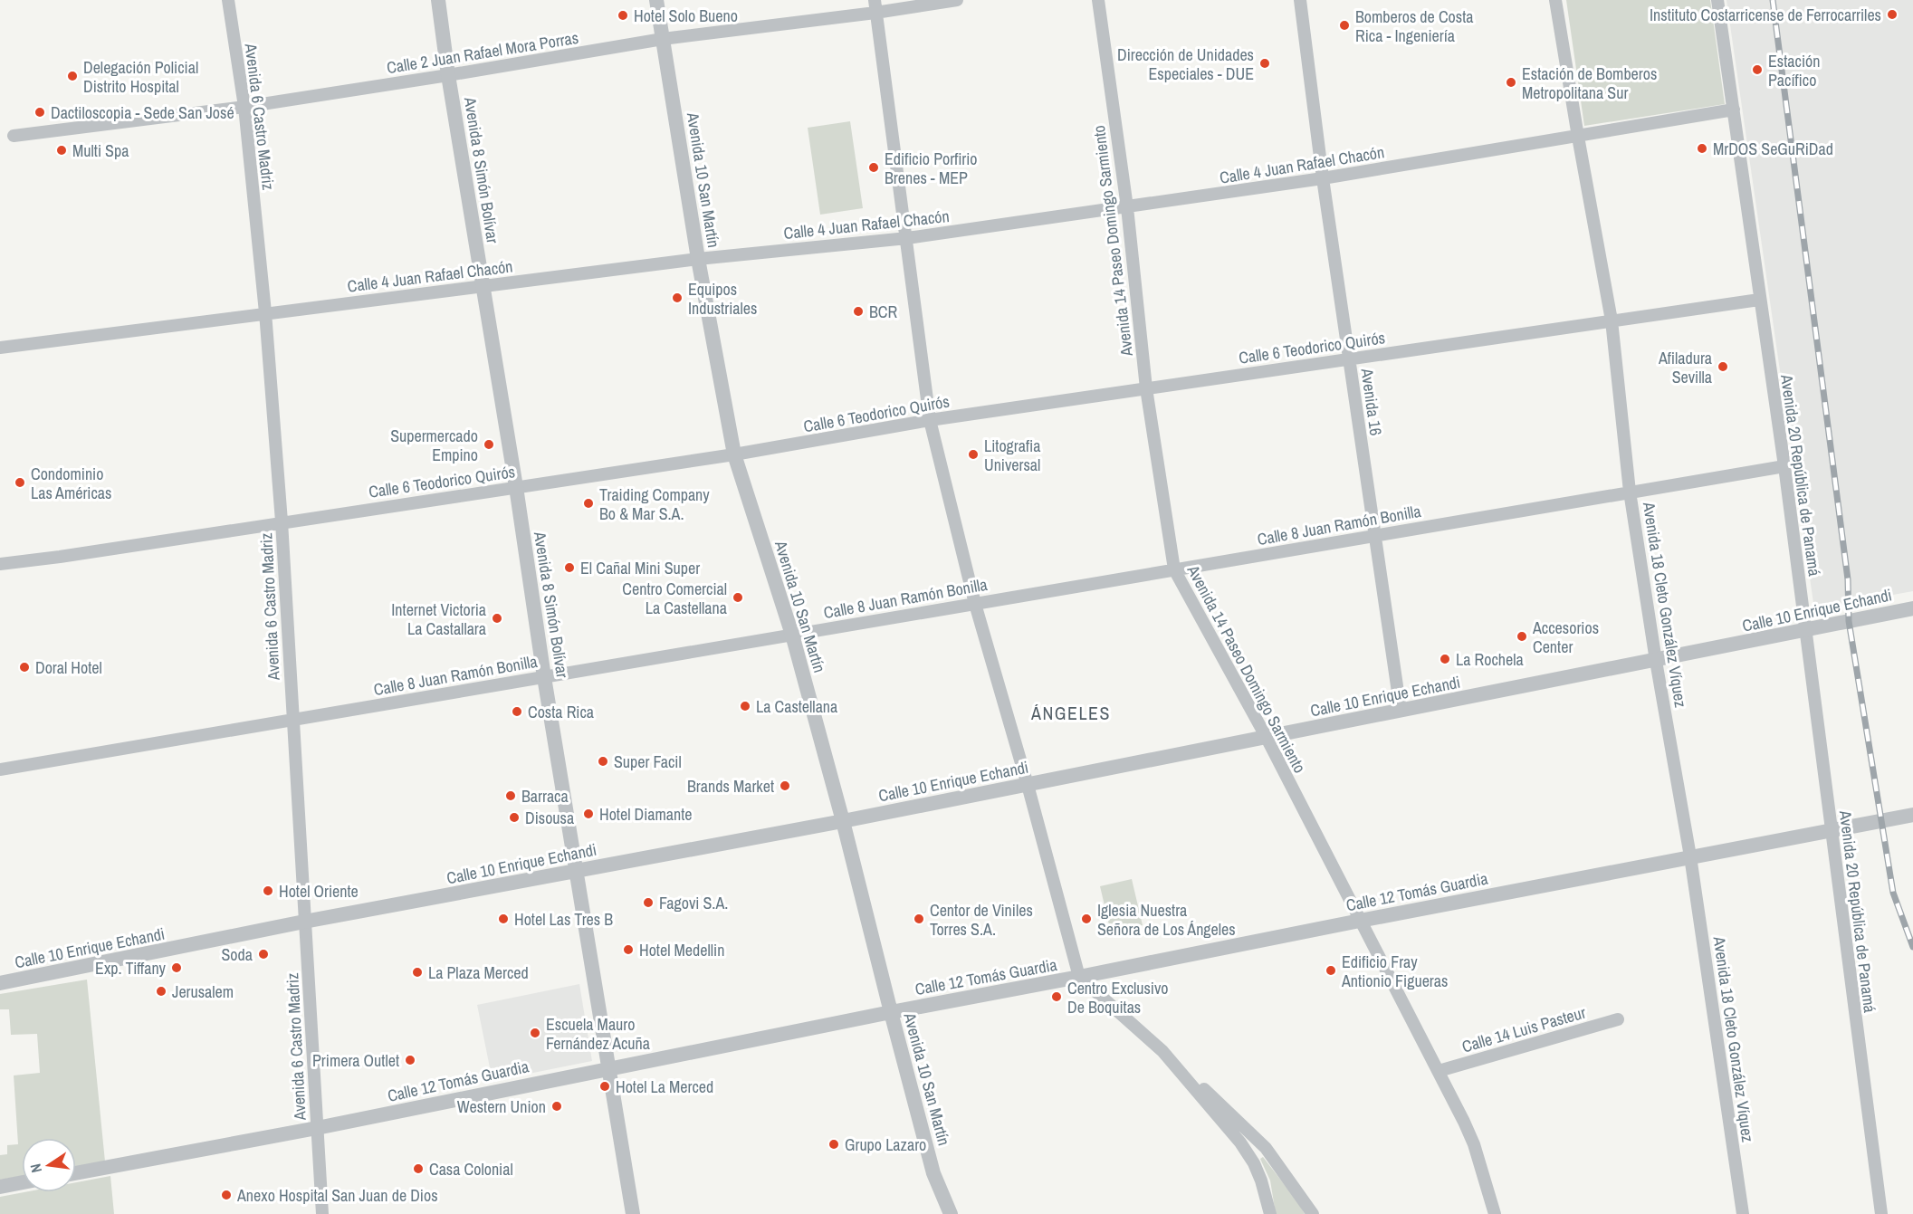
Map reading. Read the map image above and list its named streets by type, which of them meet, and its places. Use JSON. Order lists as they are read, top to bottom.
{
  "streets": {
    "street": [
      "Calle 2 Juan Rafael Mora Porras",
      "Avenida 6 Castro Madriz",
      "Calle 4 Juan Rafael Chacón",
      "Avenida 8 Simón Bolívar",
      "Avenida 10 San Martín",
      "Avenida 14 Paseo Domingo Sarmiento",
      "Calle 6 Teodorico Quirós",
      "Avenida 16",
      "Avenida 20 República de Panamá",
      "Calle 8 Juan Ramón Bonilla",
      "Avenida 18 Cleto González Víquez",
      "Calle 10 Enrique Echandi",
      "Calle 12 Tomás Guardia",
      "Calle 14 Luis Pasteur"
    ]
  },
  "crossings": [
    ["Calle 2 Juan Rafael Mora Porras", "Avenida 6 Castro Madriz"],
    ["Calle 2 Juan Rafael Mora Porras", "Avenida 8 Simón Bolívar"],
    ["Calle 2 Juan Rafael Mora Porras", "Avenida 10 San Martín"],
    ["Avenida 6 Castro Madriz", "Calle 4 Juan Rafael Chacón"],
    ["Avenida 6 Castro Madriz", "Calle 6 Teodorico Quirós"],
    ["Avenida 6 Castro Madriz", "Calle 8 Juan Ramón Bonilla"],
    ["Avenida 6 Castro Madriz", "Calle 10 Enrique Echandi"],
    ["Avenida 6 Castro Madriz", "Calle 12 Tomás Guardia"],
    ["Calle 4 Juan Rafael Chacón", "Avenida 8 Simón Bolívar"],
    ["Calle 4 Juan Rafael Chacón", "Avenida 10 San Martín"],
    ["Calle 4 Juan Rafael Chacón", "Avenida 14 Paseo Domingo Sarmiento"],
    ["Calle 4 Juan Rafael Chacón", "Avenida 16"],
    ["Calle 4 Juan Rafael Chacón", "Avenida 20 República de Panamá"],
    ["Calle 4 Juan Rafael Chacón", "Avenida 18 Cleto González Víquez"],
    ["Avenida 8 Simón Bolívar", "Calle 6 Teodorico Quirós"],
    ["Avenida 8 Simón Bolívar", "Calle 8 Juan Ramón Bonilla"],
    ["Avenida 8 Simón Bolívar", "Calle 10 Enrique Echandi"],
    ["Avenida 8 Simón Bolívar", "Calle 12 Tomás Guardia"],
    ["Avenida 10 San Martín", "Calle 6 Teodorico Quirós"],
    ["Avenida 10 San Martín", "Calle 8 Juan Ramón Bonilla"],
    ["Avenida 10 San Martín", "Calle 10 Enrique Echandi"],
    ["Avenida 10 San Martín", "Calle 12 Tomás Guardia"],
    ["Avenida 14 Paseo Domingo Sarmiento", "Calle 6 Teodorico Quirós"],
    ["Avenida 14 Paseo Domingo Sarmiento", "Calle 8 Juan Ramón Bonilla"],
    ["Avenida 14 Paseo Domingo Sarmiento", "Calle 10 Enrique Echandi"],
    ["Avenida 14 Paseo Domingo Sarmiento", "Calle 12 Tomás Guardia"],
    ["Avenida 14 Paseo Domingo Sarmiento", "Calle 14 Luis Pasteur"],
    ["Calle 6 Teodorico Quirós", "Avenida 16"],
    ["Calle 6 Teodorico Quirós", "Avenida 20 República de Panamá"],
    ["Calle 6 Teodorico Quirós", "Avenida 18 Cleto González Víquez"],
    ["Avenida 16", "Calle 8 Juan Ramón Bonilla"],
    ["Avenida 16", "Calle 10 Enrique Echandi"],
    ["Avenida 20 República de Panamá", "Calle 8 Juan Ramón Bonilla"],
    ["Avenida 20 República de Panamá", "Calle 10 Enrique Echandi"],
    ["Avenida 20 República de Panamá", "Calle 12 Tomás Guardia"],
    ["Calle 8 Juan Ramón Bonilla", "Avenida 18 Cleto González Víquez"],
    ["Avenida 18 Cleto González Víquez", "Calle 10 Enrique Echandi"],
    ["Avenida 18 Cleto González Víquez", "Calle 12 Tomás Guardia"]
  ],
  "districts": ["ÁNGELES"],
  "places": [
    "Instituto Costarricense de Ferrocarriles",
    "Hotel Solo Bueno",
    "Bomberos de Costa Rica - Ingeniería",
    "Dirección de Unidades Especiales - DUE",
    "Estación Pacífico",
    "Delegación Policial Distrito Hospital",
    "Estación de Bomberos Metropolitana Sur",
    "Dactiloscopia - Sede San José",
    "MrDOS SeGuRiDad",
    "Multi Spa",
    "Edificio Porfirio Brenes - MEP",
    "Equipos Industriales",
    "BCR",
    "Afiladura Sevilla",
    "Supermercado Empino",
    "Litografia Universal",
    "Condominio Las Américas",
    "Traiding Company Bo & Mar S.A.",
    "El Cañal Mini Super",
    "Centro Comercial La Castellana",
    "Internet Victoria La Castallara",
    "Accesorios Center",
    "La Rochela",
    "Doral Hotel",
    "La Castellana",
    "Costa Rica",
    "Super Facil",
    "Brands Market",
    "Barraca",
    "Hotel Diamante",
    "Disousa",
    "Hotel Oriente",
    "Fagovi S.A.",
    "Hotel Las Tres B",
    "Centor de Viniles Torres S.A.",
    "Iglesia Nuestra Señora de Los Ángeles",
    "Hotel Medellin",
    "Soda",
    "Exp. Tiffany",
    "Edificio Fray Antionio Figueras",
    "La Plaza Merced",
    "Jerusalem",
    "Centro Exclusivo De Boquitas",
    "Escuela Mauro Fernández Acuña",
    "Primera Outlet",
    "Hotel La Merced",
    "Western Union",
    "Grupo Lazaro",
    "Casa Colonial",
    "Anexo Hospital San Juan de Dios"
  ],
  "north": "left"
}
